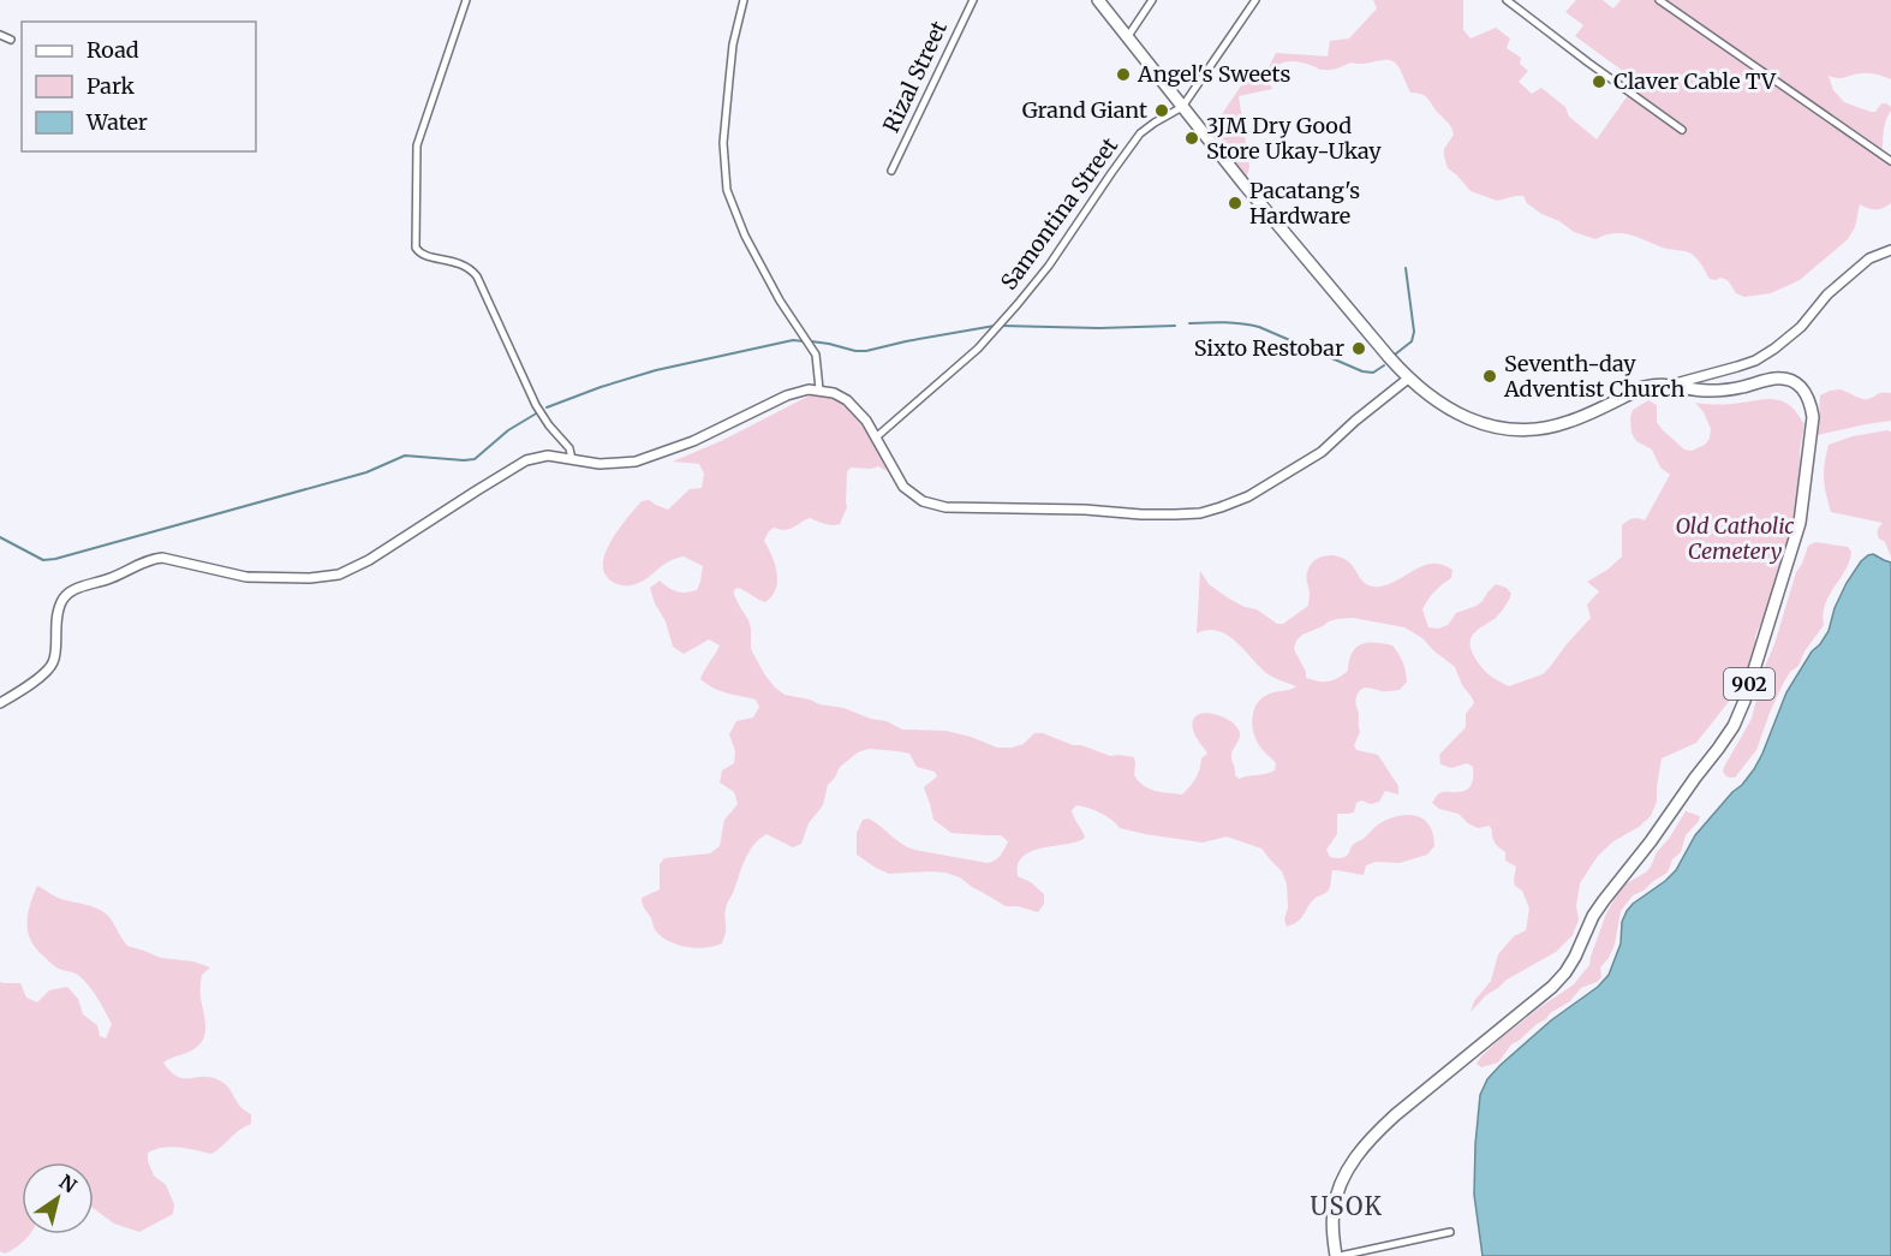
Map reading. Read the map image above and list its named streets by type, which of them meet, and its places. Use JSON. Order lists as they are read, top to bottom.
{
  "streets": {
    "highway": ["902"],
    "street": ["Rizal Street", "Samontina Street"]
  },
  "crossings": [
    ["Samontina Street", "902"]
  ],
  "districts": ["USOK"],
  "parks": ["Old Catholic Cemetery"],
  "places": [
    "Angel's Sweets",
    "Claver Cable TV",
    "Grand Giant",
    "3JM Dry Good Store Ukay-Ukay",
    "Pacatang's Hardware",
    "Sixto Restobar",
    "Seventh-day Adventist Church"
  ],
  "legend": ["Road", "Park", "Water"],
  "north": "top right"
}
